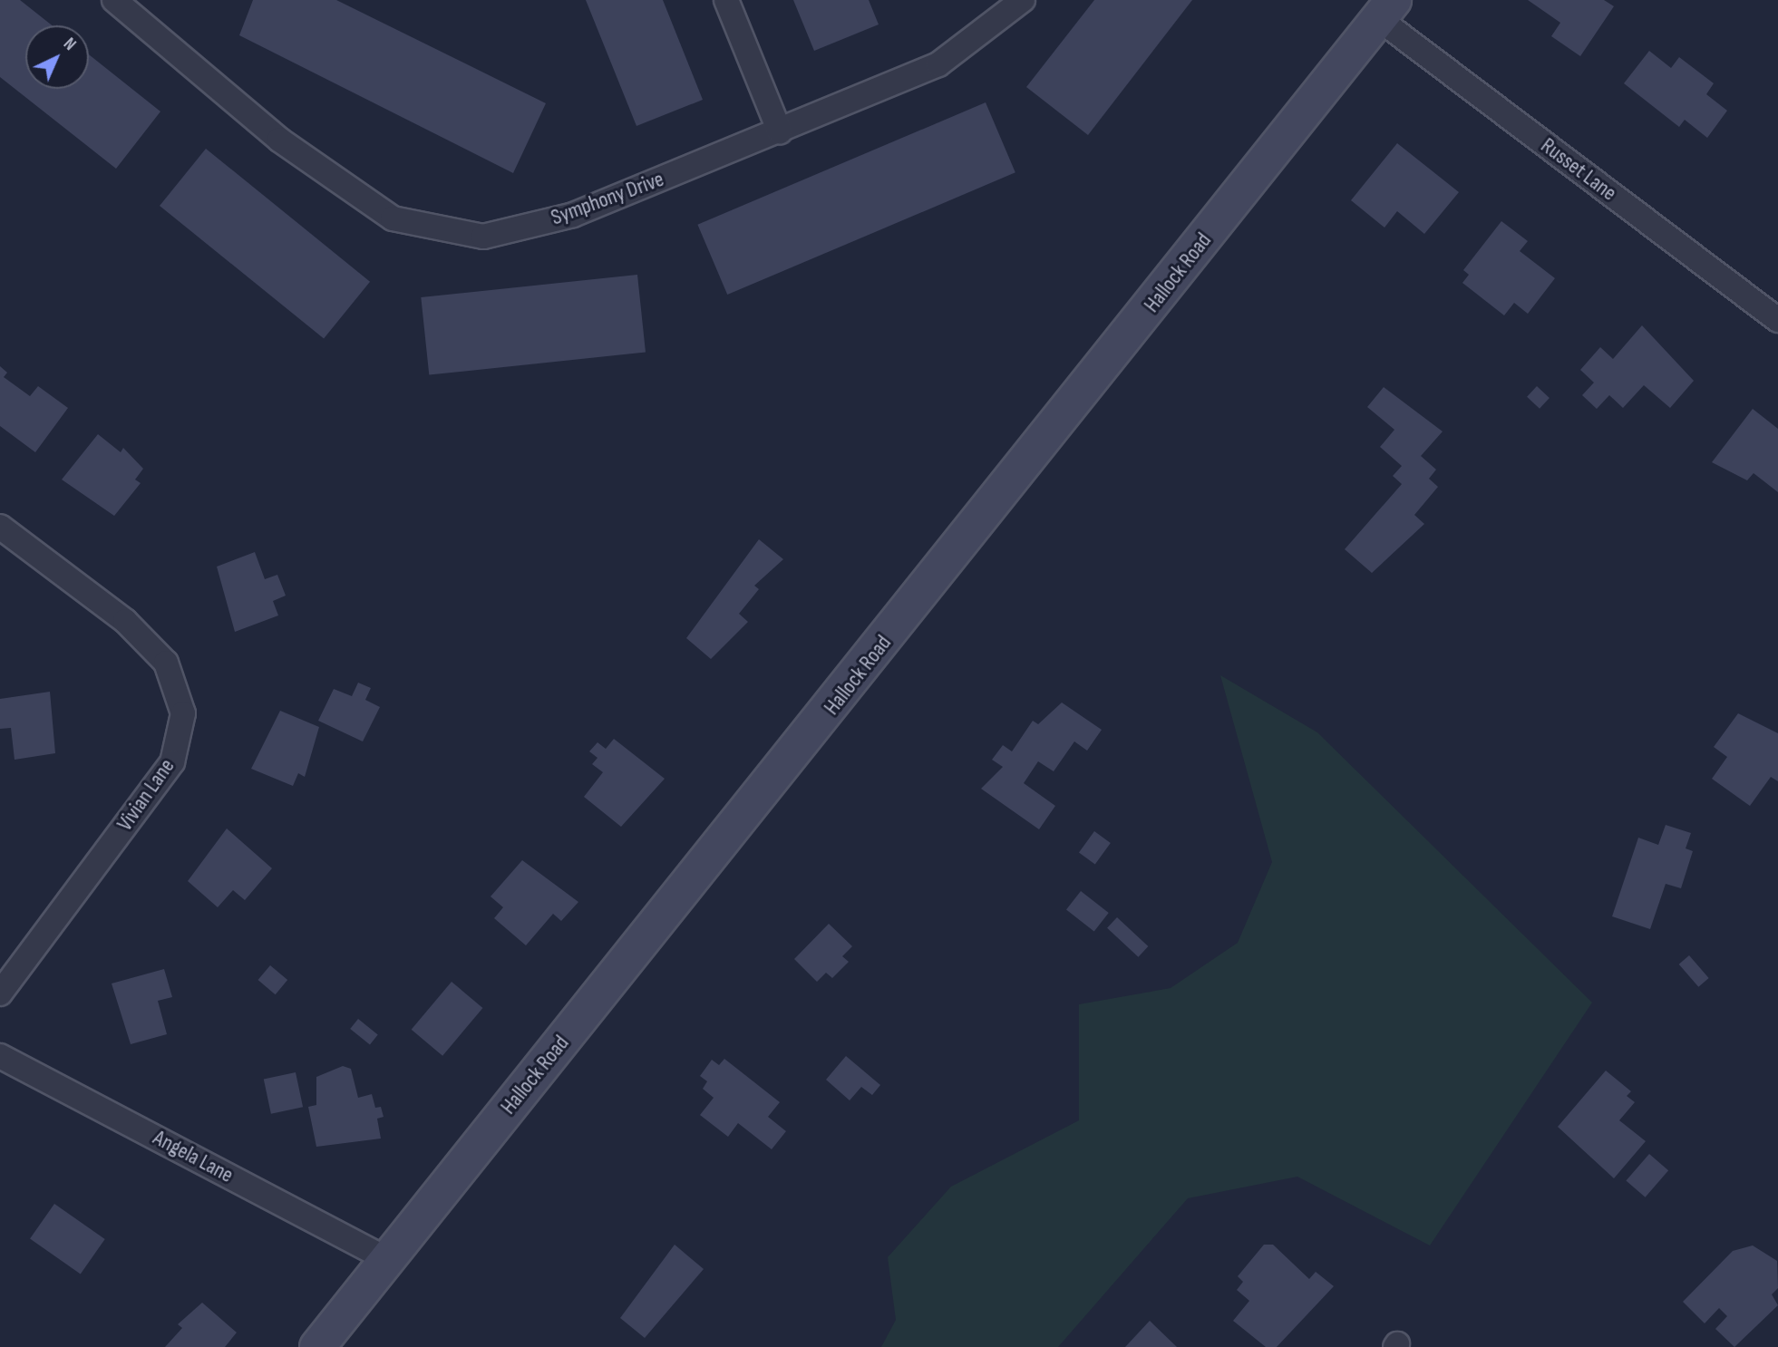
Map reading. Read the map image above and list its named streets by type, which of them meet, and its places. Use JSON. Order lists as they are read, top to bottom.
{
  "streets": {
    "street": [
      "Russet Lane",
      "Symphony Drive",
      "Hallock Road",
      "Vivian Lane",
      "Angela Lane"
    ]
  },
  "crossings": [
    ["Russet Lane", "Hallock Road"],
    ["Hallock Road", "Angela Lane"]
  ],
  "north": "top right"
}
